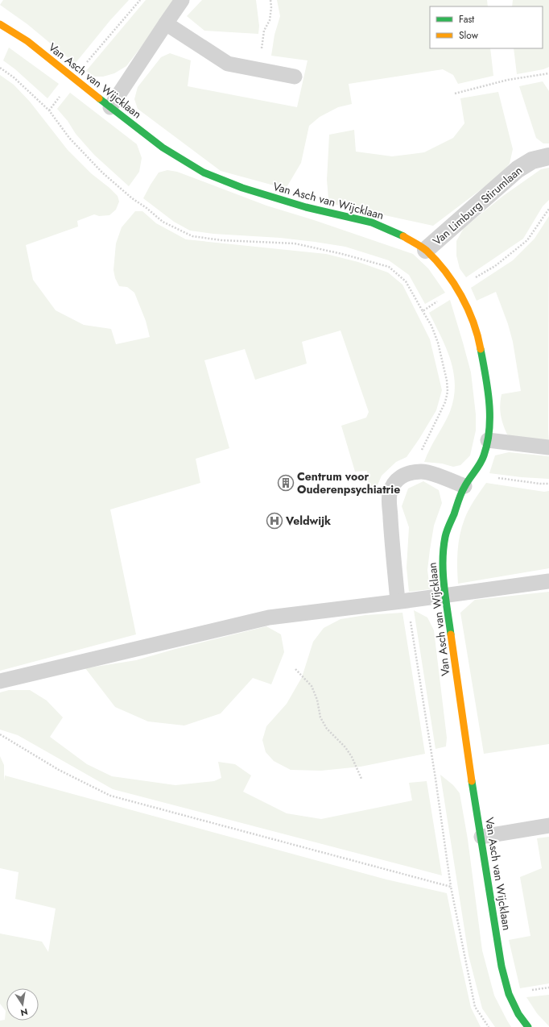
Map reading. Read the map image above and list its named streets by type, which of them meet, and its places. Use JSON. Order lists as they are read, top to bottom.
{
  "streets": {
    "street": ["Van Asch van Wijcklaan", "Van Limburg Stirumlaan"]
  },
  "crossings": [
    ["Van Asch van Wijcklaan", "Van Limburg Stirumlaan"]
  ],
  "places": {
    "building": ["Centrum voor Ouderenpsychiatrie"],
    "hospital": ["Veldwijk"]
  },
  "legend": ["Fast", "Slow"],
  "north": "bottom"
}
